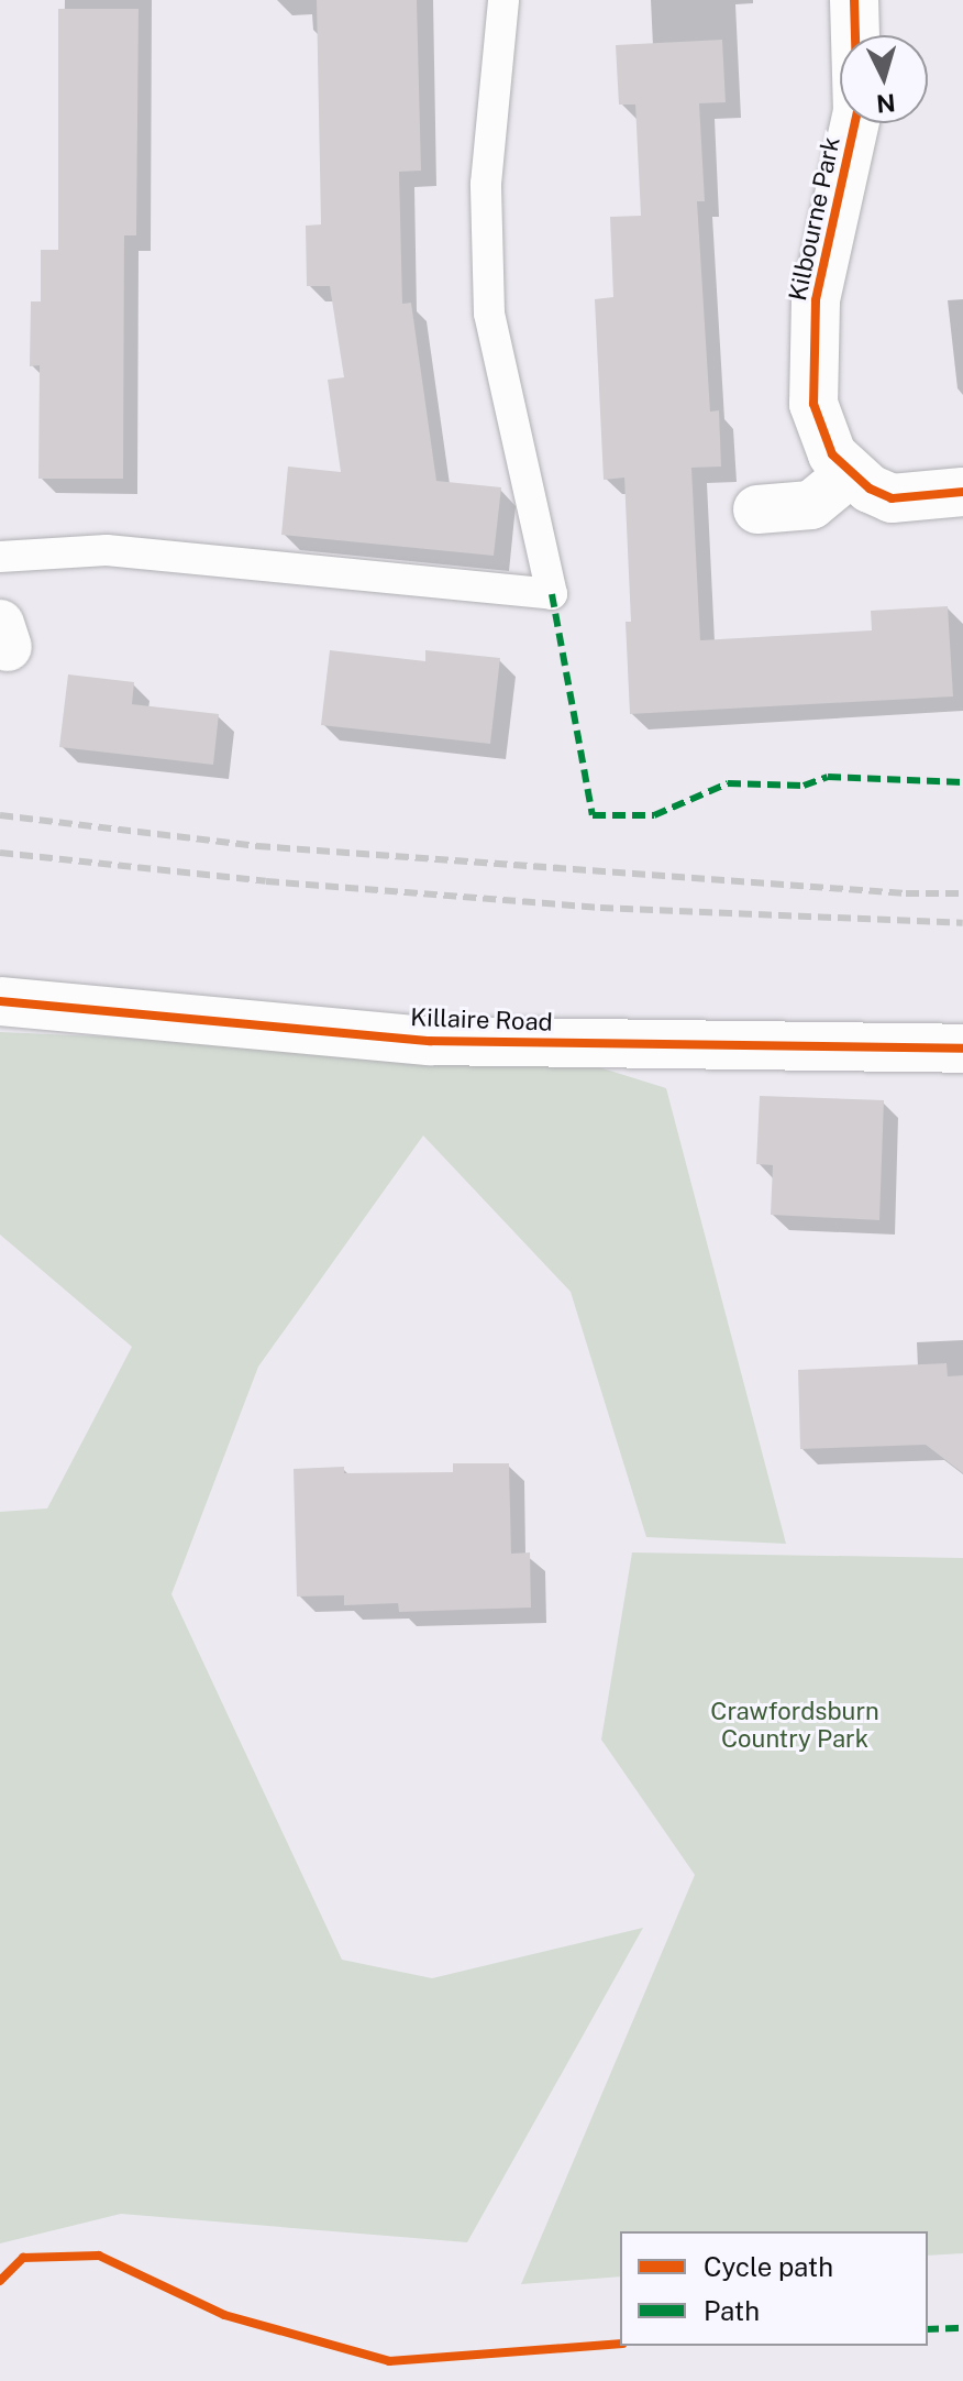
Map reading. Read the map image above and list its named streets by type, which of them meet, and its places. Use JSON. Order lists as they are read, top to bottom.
{
  "streets": {
    "street": ["Kilbourne Park", "Killaire Road"]
  },
  "parks": ["Crawfordsburn Country Park"],
  "legend": ["Cycle path", "Path"],
  "north": "bottom"
}
